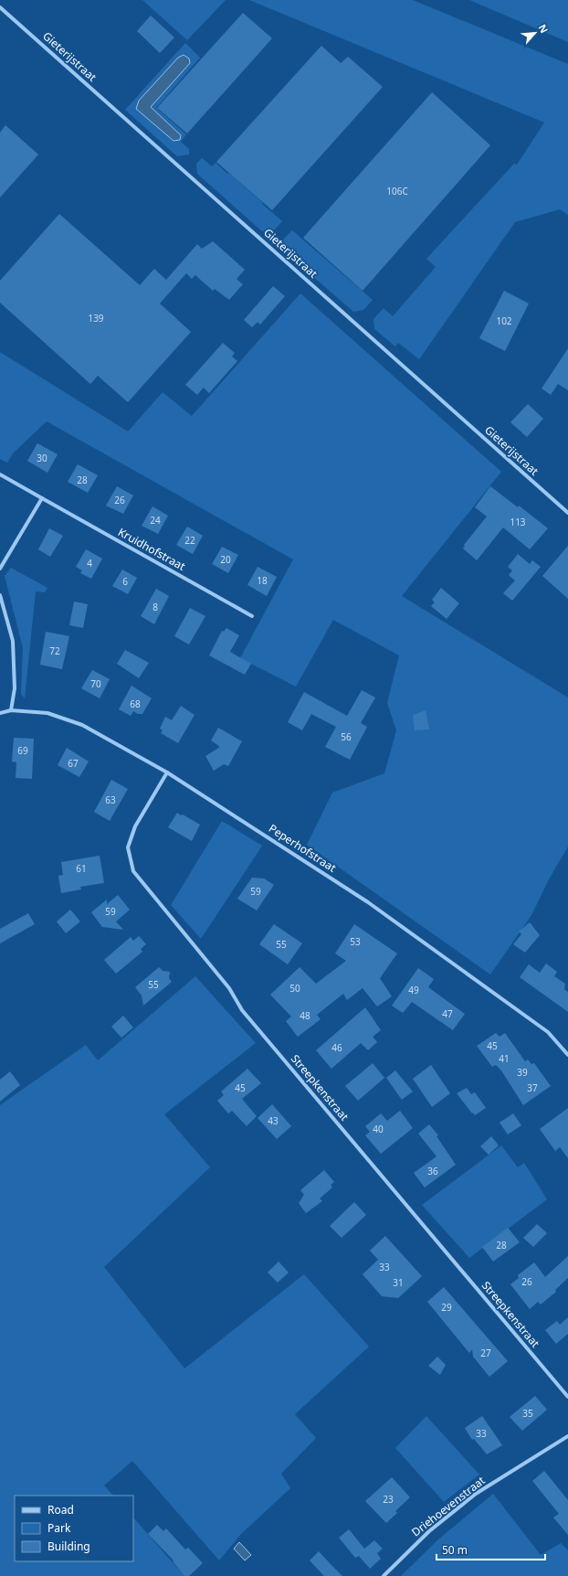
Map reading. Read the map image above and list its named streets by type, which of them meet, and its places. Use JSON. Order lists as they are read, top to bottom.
{
  "streets": {
    "street": [
      "Gieterijstraat",
      "Kruidhofstraat",
      "Peperhofstraat",
      "Streepkenstraat",
      "Driehoevenstraat"
    ]
  },
  "crossings": [
    ["Peperhofstraat", "Streepkenstraat"]
  ],
  "house_numbers": [
    "106C",
    "139",
    "102",
    "30",
    "28",
    "26",
    "24",
    "113",
    "22",
    "20",
    "4",
    "18",
    "6",
    "8",
    "72",
    "70",
    "68",
    "56",
    "69",
    "67",
    "63",
    "61",
    "59",
    "59",
    "53",
    "55",
    "55",
    "50",
    "49",
    "47",
    "48",
    "45",
    "46",
    "41",
    "39",
    "45",
    "37",
    "43",
    "40",
    "36",
    "28",
    "33",
    "26",
    "31",
    "29",
    "27",
    "35",
    "33",
    "23"
  ],
  "legend": ["Road", "Park", "Building"],
  "scale_bar": "50 m",
  "north": "top right"
}
